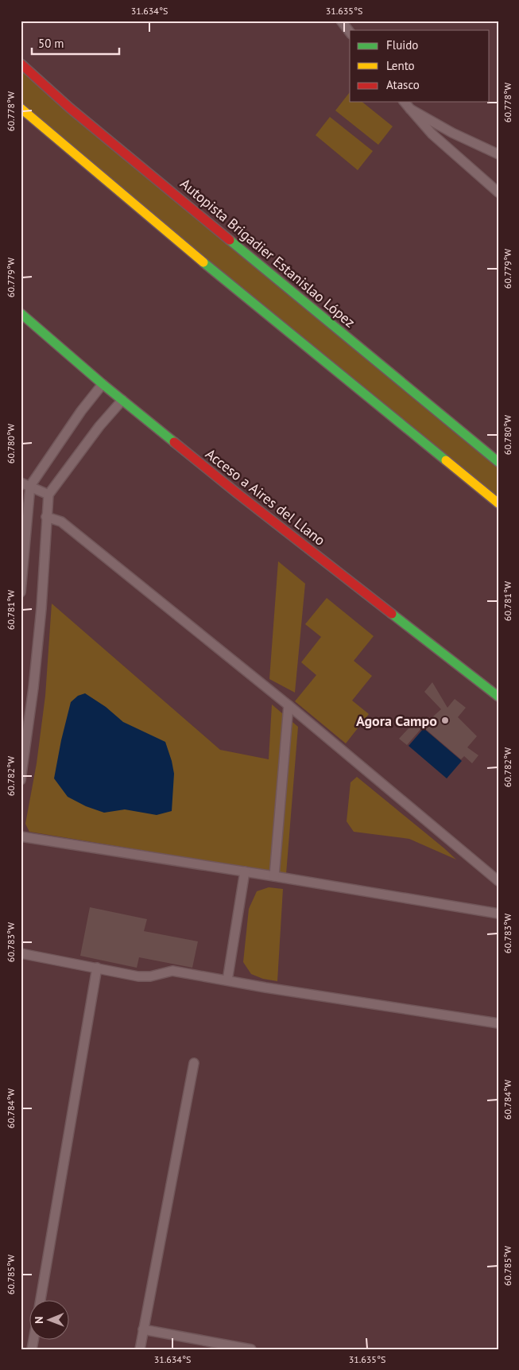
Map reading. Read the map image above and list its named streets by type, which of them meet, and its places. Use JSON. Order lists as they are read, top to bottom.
{
  "streets": {
    "main road": ["Autopista Brigadier Estanislao López", "Acceso a Aires del Llano"]
  },
  "places": ["Agora Campo"],
  "legend": ["Fluido", "Lento", "Atasco"],
  "scale_bar": "50 m",
  "north": "left",
  "coordinates": [
    "31.634°S",
    "31.635°S",
    "60.778°W",
    "60.779°W",
    "60.780°W",
    "60.781°W",
    "60.782°W",
    "60.783°W",
    "60.784°W",
    "60.785°W"
  ]
}
